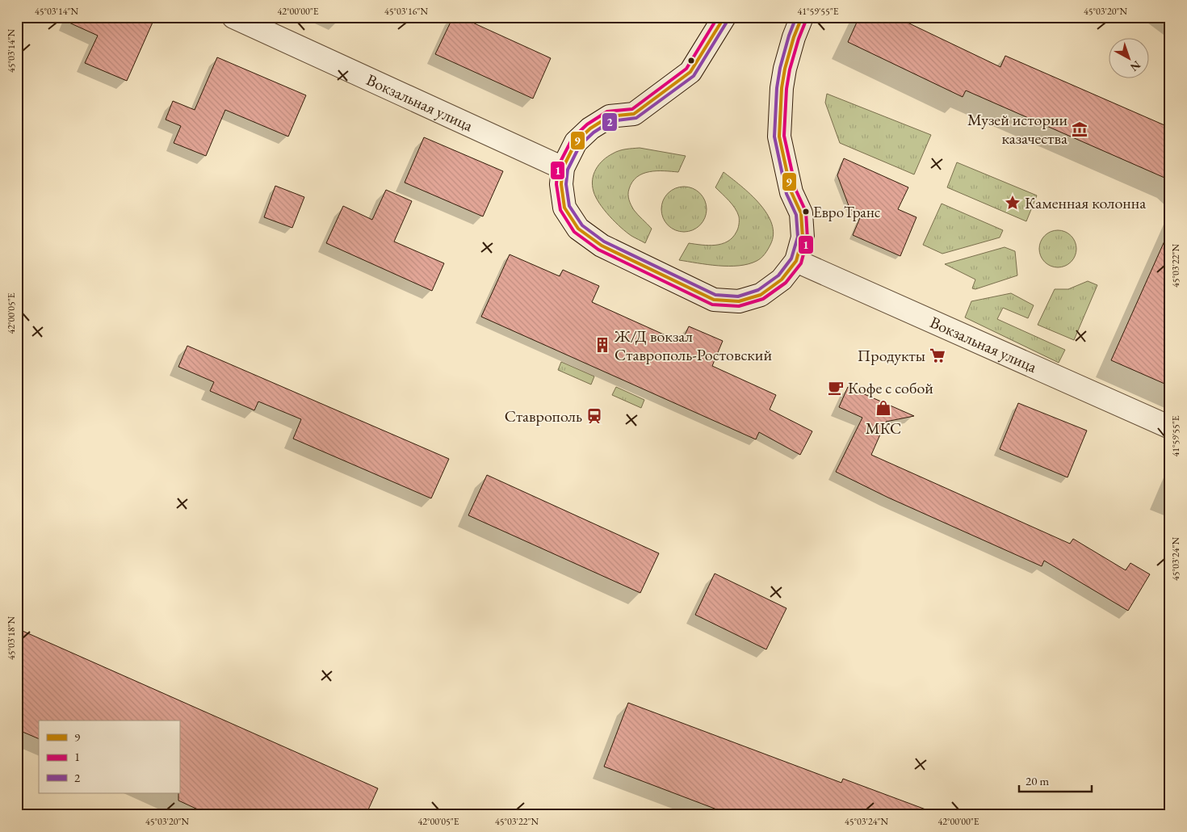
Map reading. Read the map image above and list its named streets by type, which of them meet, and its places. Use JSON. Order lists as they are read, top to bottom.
{
  "streets": {
    "main road": ["Вокзальная улица"]
  },
  "places": {
    "museum": ["Музей истории казачества"],
    "place": ["Каменная колонна"],
    "other": ["ЕвроТранс"],
    "building": ["Ж/Д вокзал Ставрополь-Ростовский"],
    "supermarket": ["Продукты"],
    "cafe": ["Кофе с собой"],
    "shop": ["МКС"],
    "station": ["Ставрополь"]
  },
  "lines": ["transit line 9", "transit line 1", "transit line 2"],
  "legend": ["9", "1", "2"],
  "scale_bar": "20 m",
  "north": "bottom right",
  "coordinates": [
    "45°03'14\"N",
    "42°00'00\"E",
    "45°03'16\"N",
    "41°59'55\"E",
    "45°03'20\"N",
    "45°03'22\"N",
    "42°00'05\"E",
    "45°03'24\"N",
    "45°03'18\"N"
  ]
}
